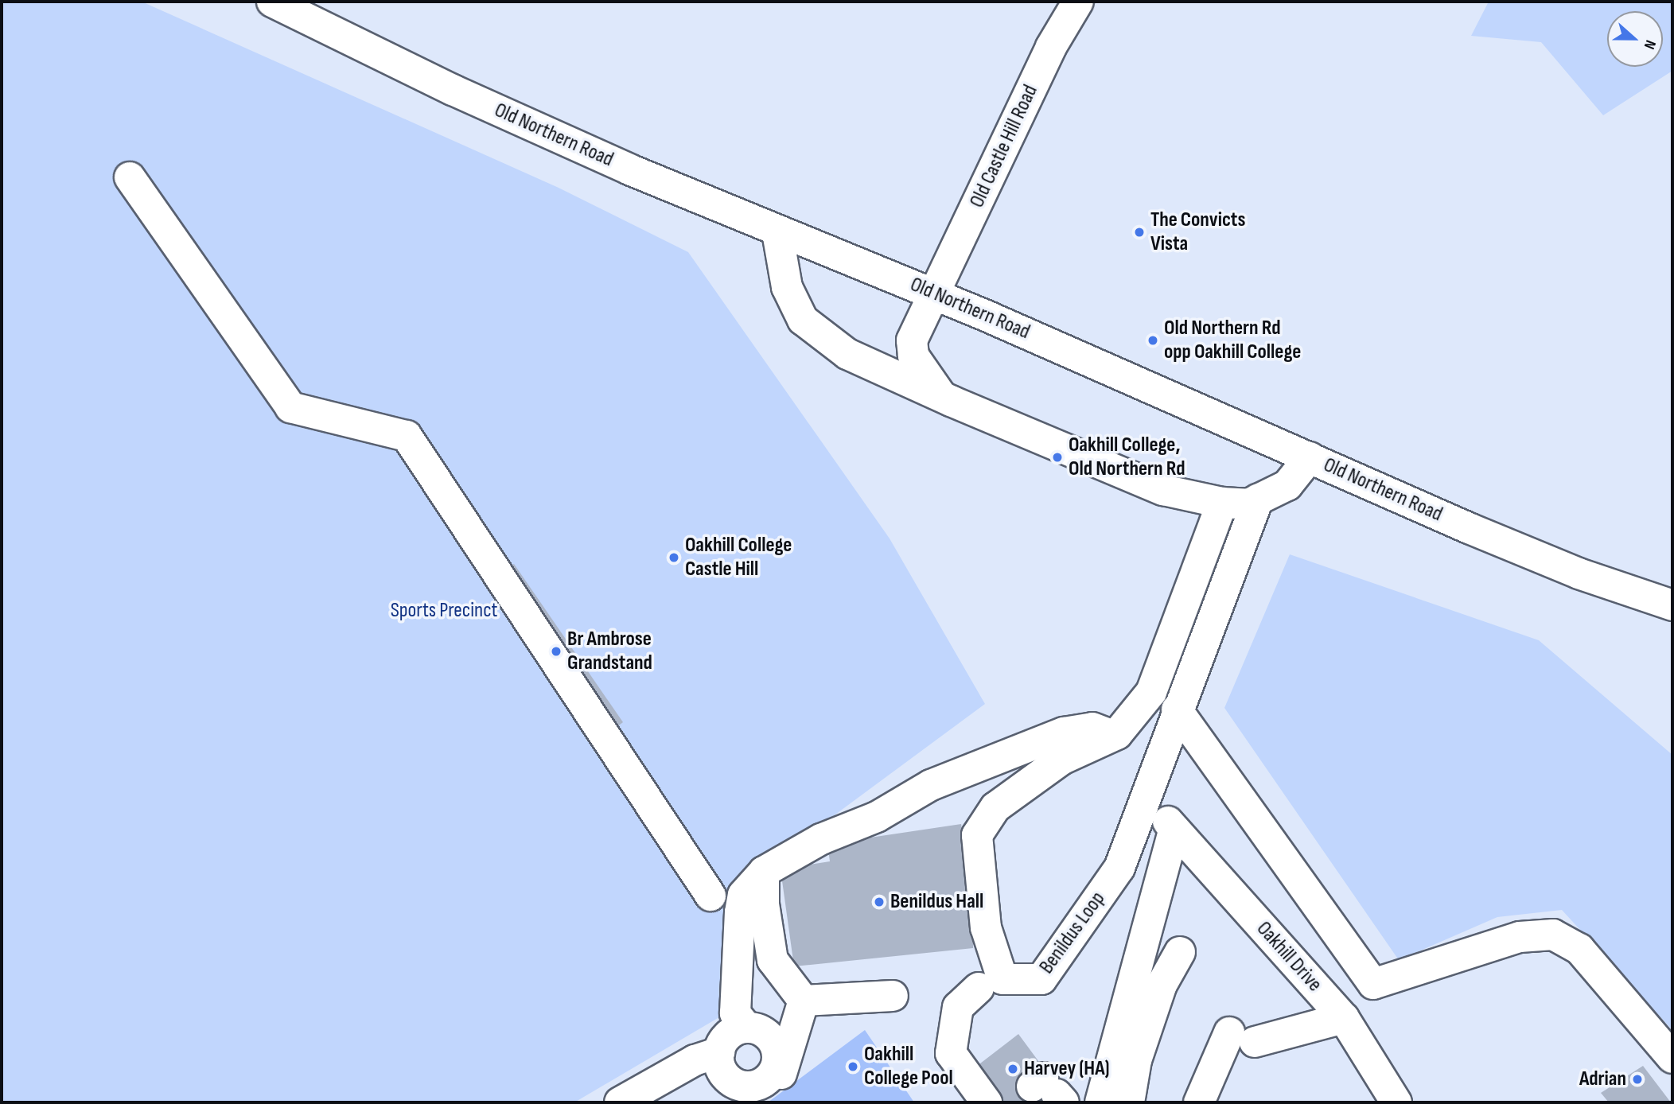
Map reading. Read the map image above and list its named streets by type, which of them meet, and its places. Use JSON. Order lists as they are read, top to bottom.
{
  "streets": {
    "street": [
      "Old Northern Road",
      "Old Castle Hill Road",
      "Benildus Loop",
      "Oakhill Drive"
    ]
  },
  "crossings": [
    ["Old Northern Road", "Old Castle Hill Road"]
  ],
  "parks": ["Sports Precinct"],
  "places": [
    "The Convicts Vista",
    "Old Northern Rd opp Oakhill College",
    "Oakhill College, Old Northern Rd",
    "Oakhill College Castle Hill",
    "Br Ambrose Grandstand",
    "Benildus Hall",
    "Oakhill College Pool",
    "Harvey (HA)",
    "Adrian"
  ],
  "north": "right"
}
